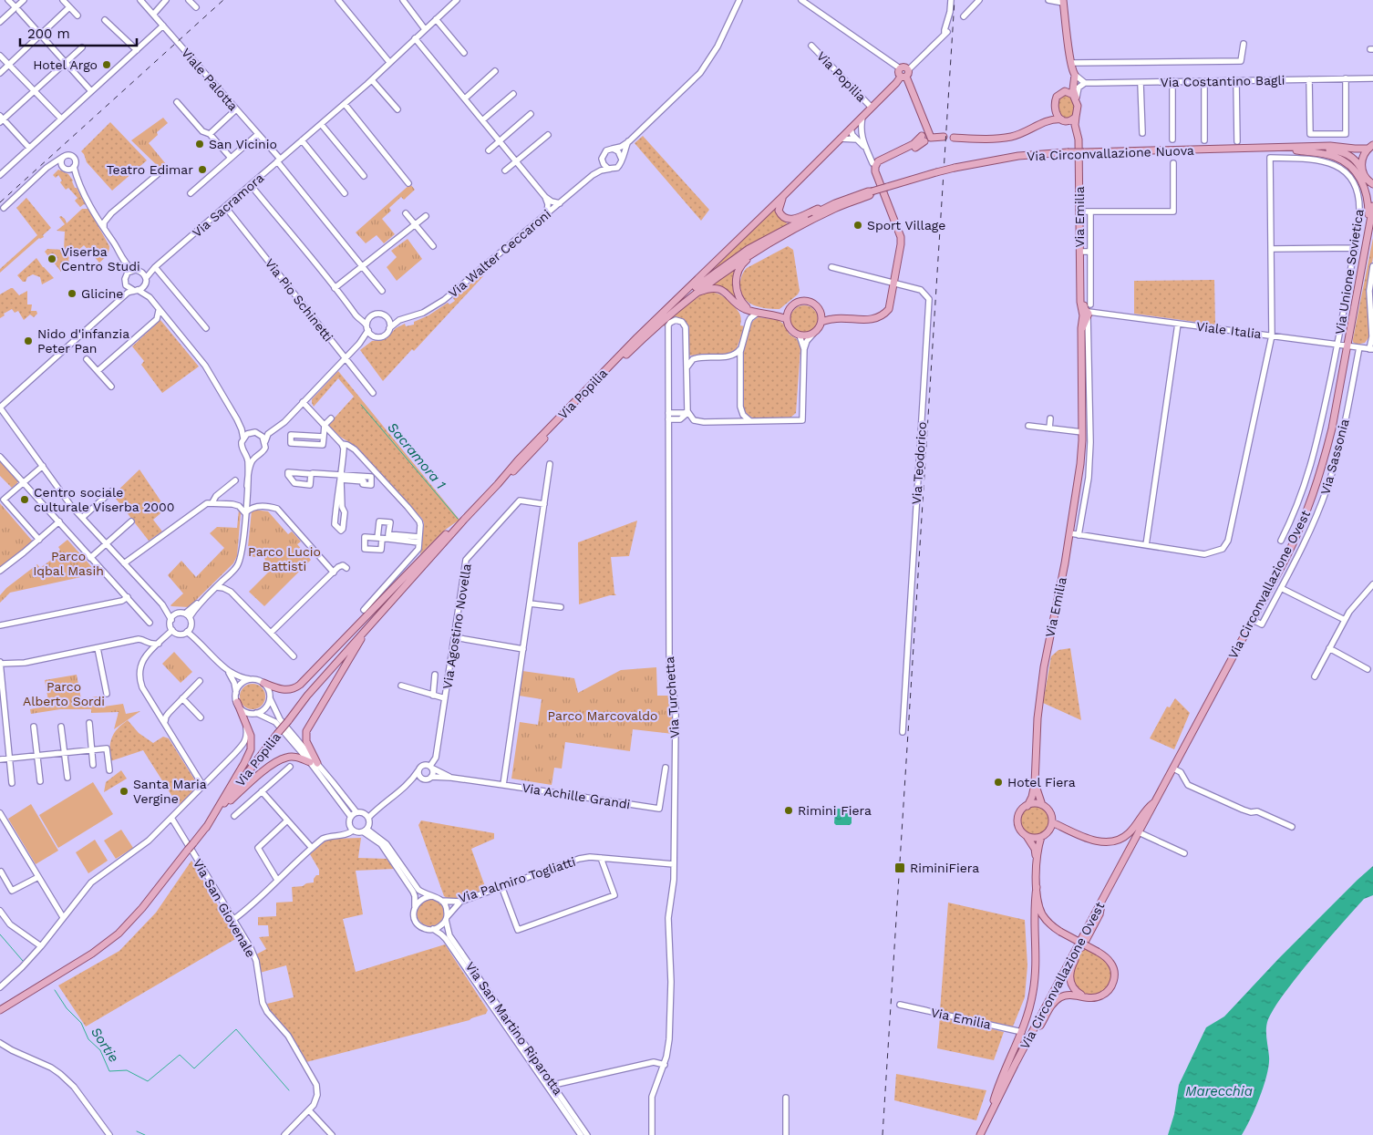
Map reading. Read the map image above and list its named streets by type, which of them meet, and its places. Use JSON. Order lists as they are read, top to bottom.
{
  "streets": {
    "main road": [
      "Via Popilia",
      "Via Circonvallazione Nuova",
      "Via Emilia",
      "Via Circonvallazione Ovest"
    ],
    "street": [
      "Viale Palotta",
      "Via Costantino Bagli",
      "Via Sacramora",
      "Via Walter Ceccaroni",
      "Via Unione Sovietica",
      "Via Pio Schinetti",
      "Viale Italia",
      "Via Sassonia",
      "Via Teodorico",
      "Via Agostino Novella",
      "Via Turchetta",
      "Via Achille Grandi",
      "Via Palmiro Togliatti",
      "Via San Giovenale",
      "Via San Martino Riparotta"
    ]
  },
  "crossings": [
    ["Via Popilia", "Via Circonvallazione Nuova"],
    ["Via Popilia", "Via San Giovenale"],
    ["Viale Palotta", "Via Sacramora"],
    ["Via Sacramora", "Via Pio Schinetti"],
    ["Via Emilia", "Viale Italia"],
    ["Via Unione Sovietica", "Viale Italia"],
    ["Viale Italia", "Via Sassonia"],
    ["Viale Italia", "Via Circonvallazione Ovest"],
    ["Via Sassonia", "Via Circonvallazione Ovest"],
    ["Via Agostino Novella", "Via Achille Grandi"],
    ["Via Turchetta", "Via Palmiro Togliatti"],
    ["Via Palmiro Togliatti", "Via San Martino Riparotta"]
  ],
  "water": ["Sacramora 1", "Sortie", "Marecchia"],
  "parks": [
    "Parco Lucio Battisti",
    "Parco Iqbal Masih",
    "Parco Alberto Sordi",
    "Parco Marcovaldo"
  ],
  "places": {
    "other": [
      "Hotel Argo",
      "San Vicinio",
      "Teatro Edimar",
      "Sport Village",
      "Viserba Centro Studi",
      "Glicine",
      "Nido d'infanzia Peter Pan",
      "Centro sociale culturale Viserba 2000",
      "Hotel Fiera",
      "Santa Maria Vergine",
      "Rimini Fiera"
    ],
    "transit": ["RiminiFiera"]
  },
  "scale_bar": "200 m"
}
